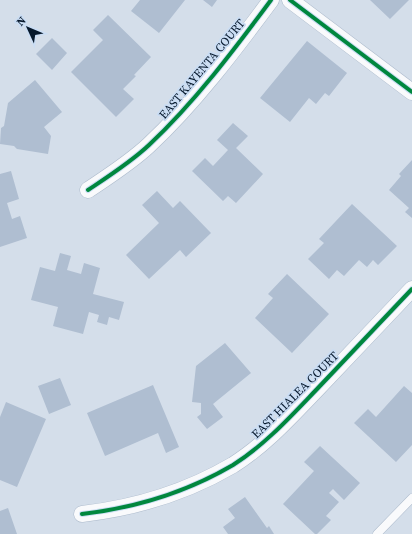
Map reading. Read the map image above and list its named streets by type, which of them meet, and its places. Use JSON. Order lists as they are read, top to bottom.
{
  "streets": {
    "street": ["EAST KAYENTA COURT", "EAST HIALEA COURT"]
  },
  "north": "top left"
}
